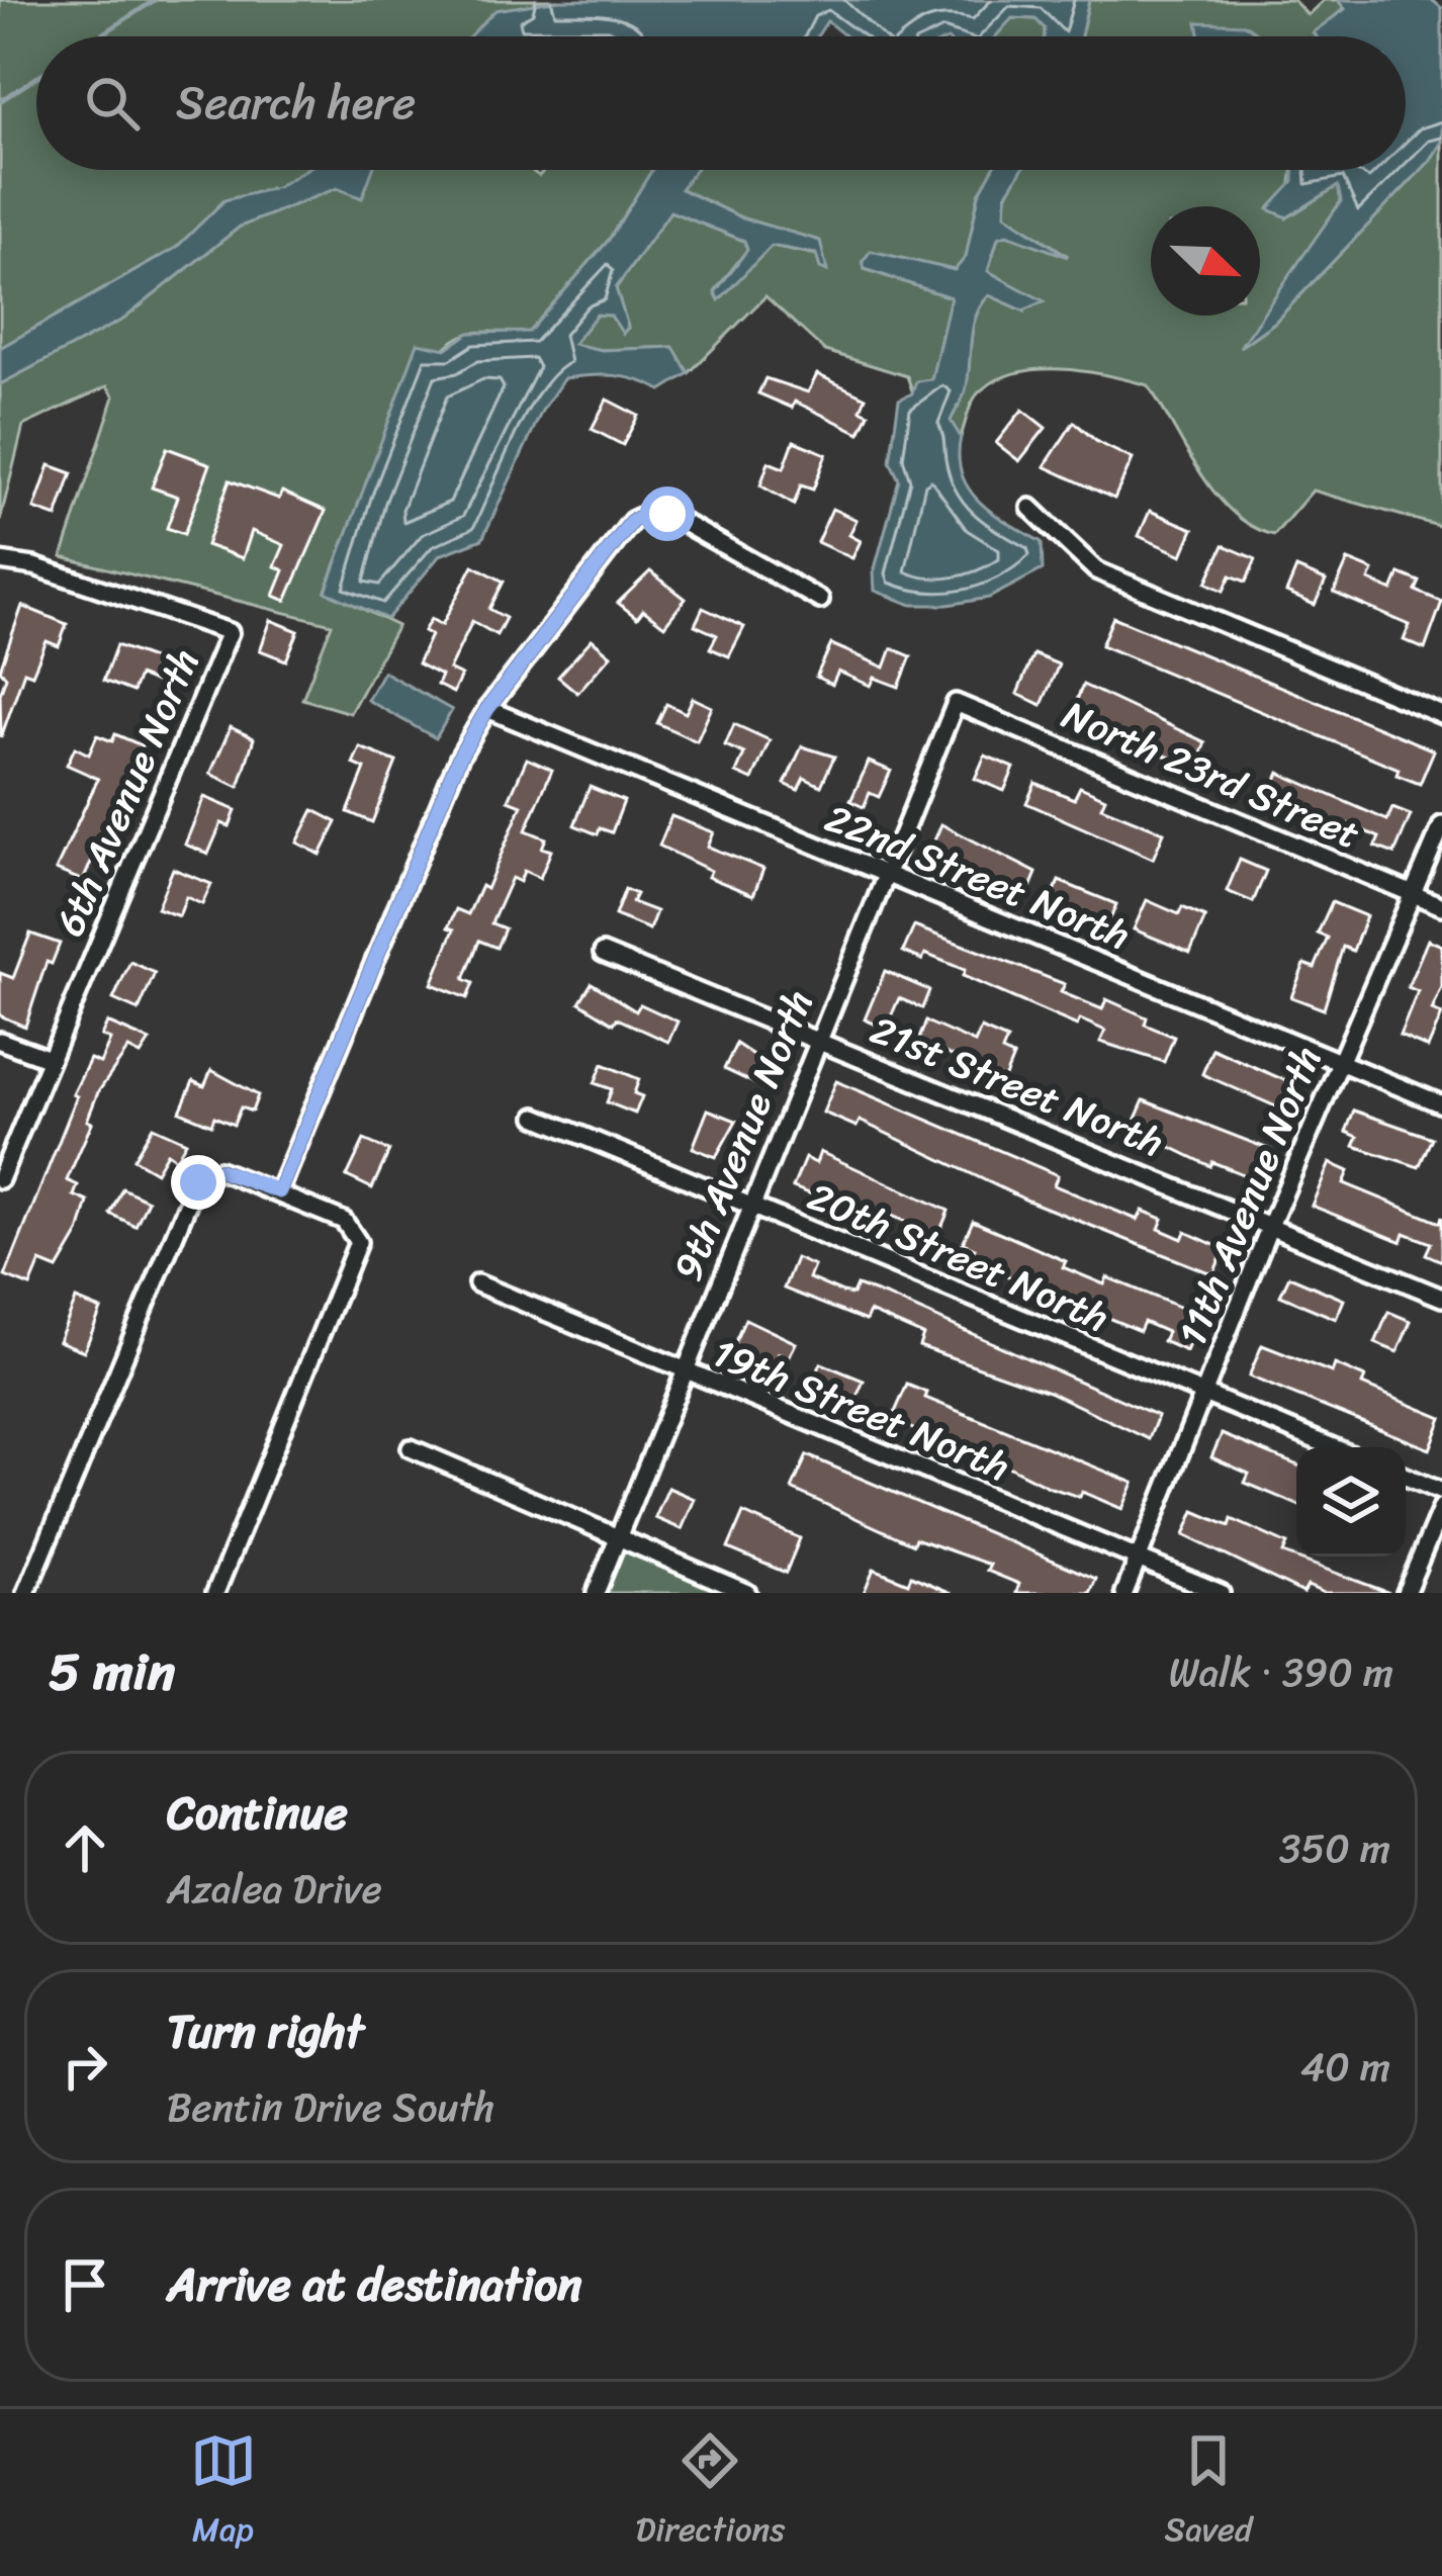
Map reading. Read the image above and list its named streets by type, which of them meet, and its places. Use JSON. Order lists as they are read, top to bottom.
{
  "streets": {
    "street": [
      "North 23rd Street",
      "6th Avenue North",
      "22nd Street North",
      "21st Street North",
      "9th Avenue North",
      "11th Avenue North",
      "20th Street North",
      "19th Street North"
    ]
  },
  "crossings": [
    ["North 23rd Street", "9th Avenue North"],
    ["North 23rd Street", "11th Avenue North"],
    ["22nd Street North", "9th Avenue North"],
    ["22nd Street North", "11th Avenue North"],
    ["21st Street North", "9th Avenue North"],
    ["21st Street North", "11th Avenue North"],
    ["9th Avenue North", "20th Street North"],
    ["9th Avenue North", "19th Street North"],
    ["11th Avenue North", "20th Street North"],
    ["11th Avenue North", "19th Street North"]
  ],
  "north": "bottom right",
  "page": {
    "search": "Search here",
    "heading": ["5 min", "Walk · 390 m"],
    "list": [
      ["Continue", "Azalea Drive", "350 m"],
      ["Turn right", "Bentin Drive South", "40 m"],
      "Arrive at destination"
    ],
    "nav": ["Map", "Directions", "Saved"]
  }
}
